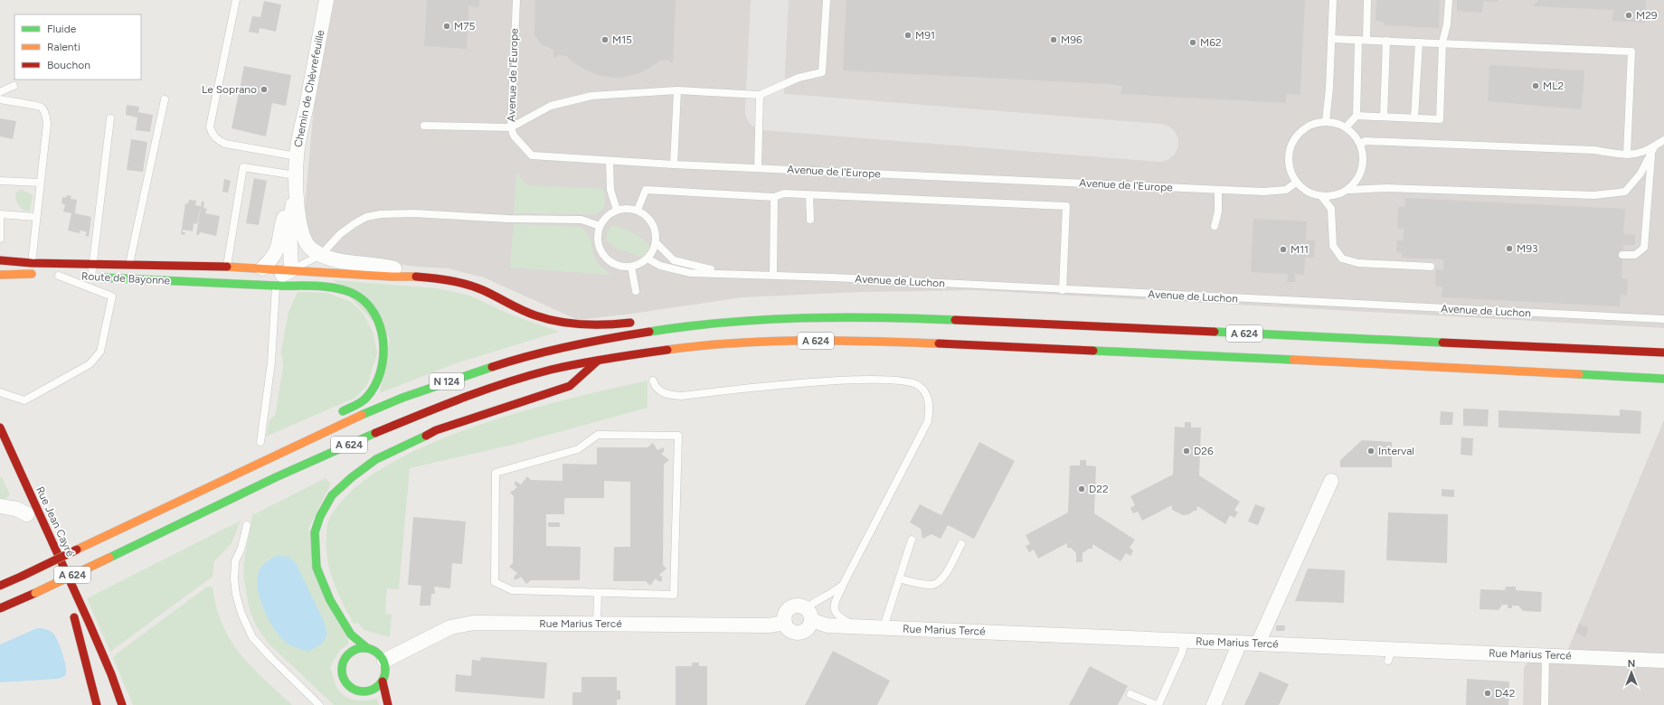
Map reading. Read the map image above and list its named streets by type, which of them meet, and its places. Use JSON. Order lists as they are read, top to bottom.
{
  "streets": {
    "main road": [
      "Route de Bayonne",
      "A 624",
      "N 124",
      "Rue Jean Cayré"
    ],
    "street": ["Chemin de Chèvrefeuille", "Rue Marius Tercé"],
    "lane": ["Avenue de l'Europe", "Avenue de Luchon"]
  },
  "crossings": [
    ["Chemin de Chèvrefeuille", "Route de Bayonne"],
    ["A 624", "N 124"]
  ],
  "places": [
    "M29",
    "M75",
    "M91",
    "M15",
    "M96",
    "M62",
    "ML2",
    "Le Soprano",
    "M93",
    "M11",
    "D26",
    "Interval",
    "D22",
    "D42"
  ],
  "legend": ["Fluide", "Ralenti", "Bouchon"],
  "north": "top"
}
